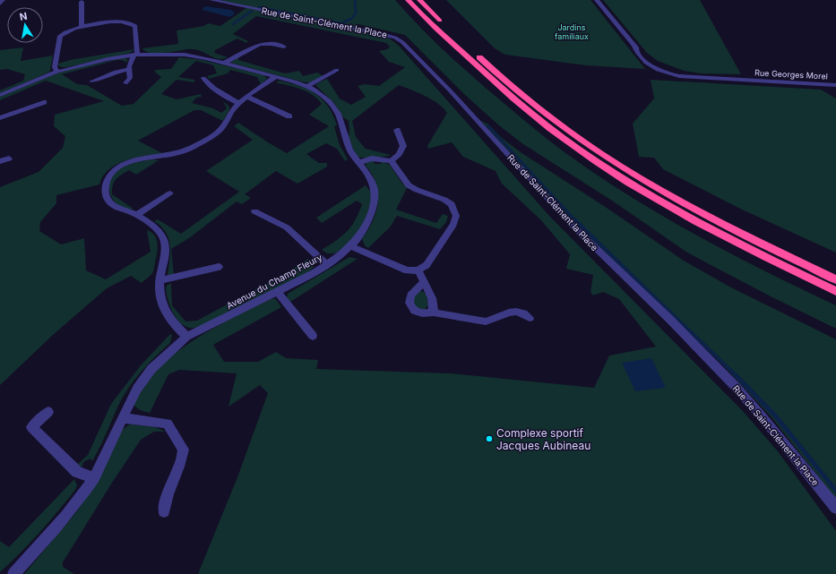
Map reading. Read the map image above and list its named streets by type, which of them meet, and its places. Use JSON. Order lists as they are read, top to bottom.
{
  "streets": {
    "street": ["Rue de Saint-Clément la Place", "Rue Georges Morel", "Avenue du Champ Fleury"]
  },
  "parks": ["Jardins familiaux"],
  "places": ["Complexe sportif Jacques Aubineau"],
  "north": "top"
}
